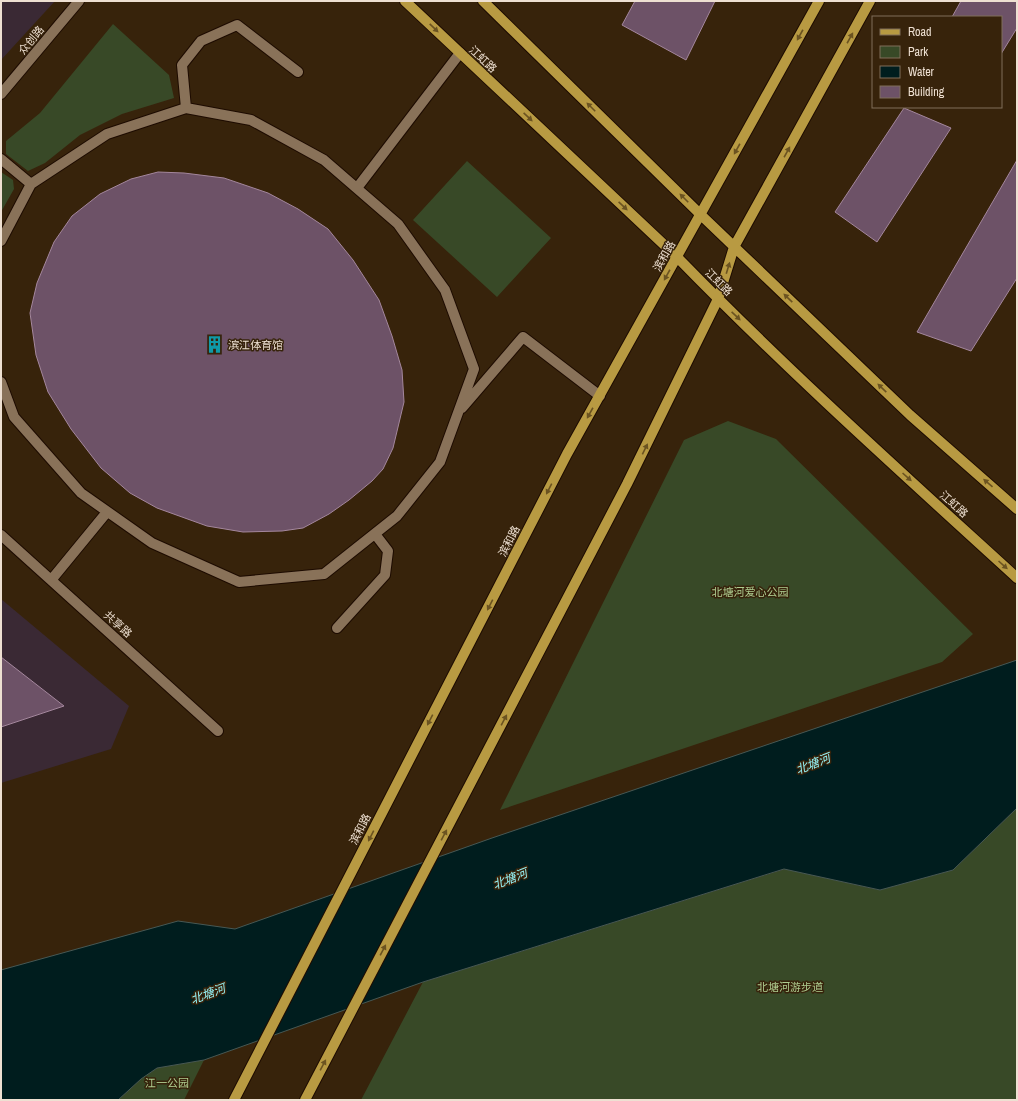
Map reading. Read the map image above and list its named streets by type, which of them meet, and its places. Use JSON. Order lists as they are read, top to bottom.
{
  "streets": {
    "main road": ["江虹路", "滨和路"],
    "street": ["众创路", "共享路"]
  },
  "crossings": [
    ["江虹路", "滨和路"]
  ],
  "water": ["北塘河"],
  "parks": ["北塘河爱心公园", "北塘河游步道", "江一公园"],
  "places": {
    "building": ["滨江体育馆"]
  },
  "legend": [
    "Road",
    "Park",
    "Water",
    "Building"
  ]
}
